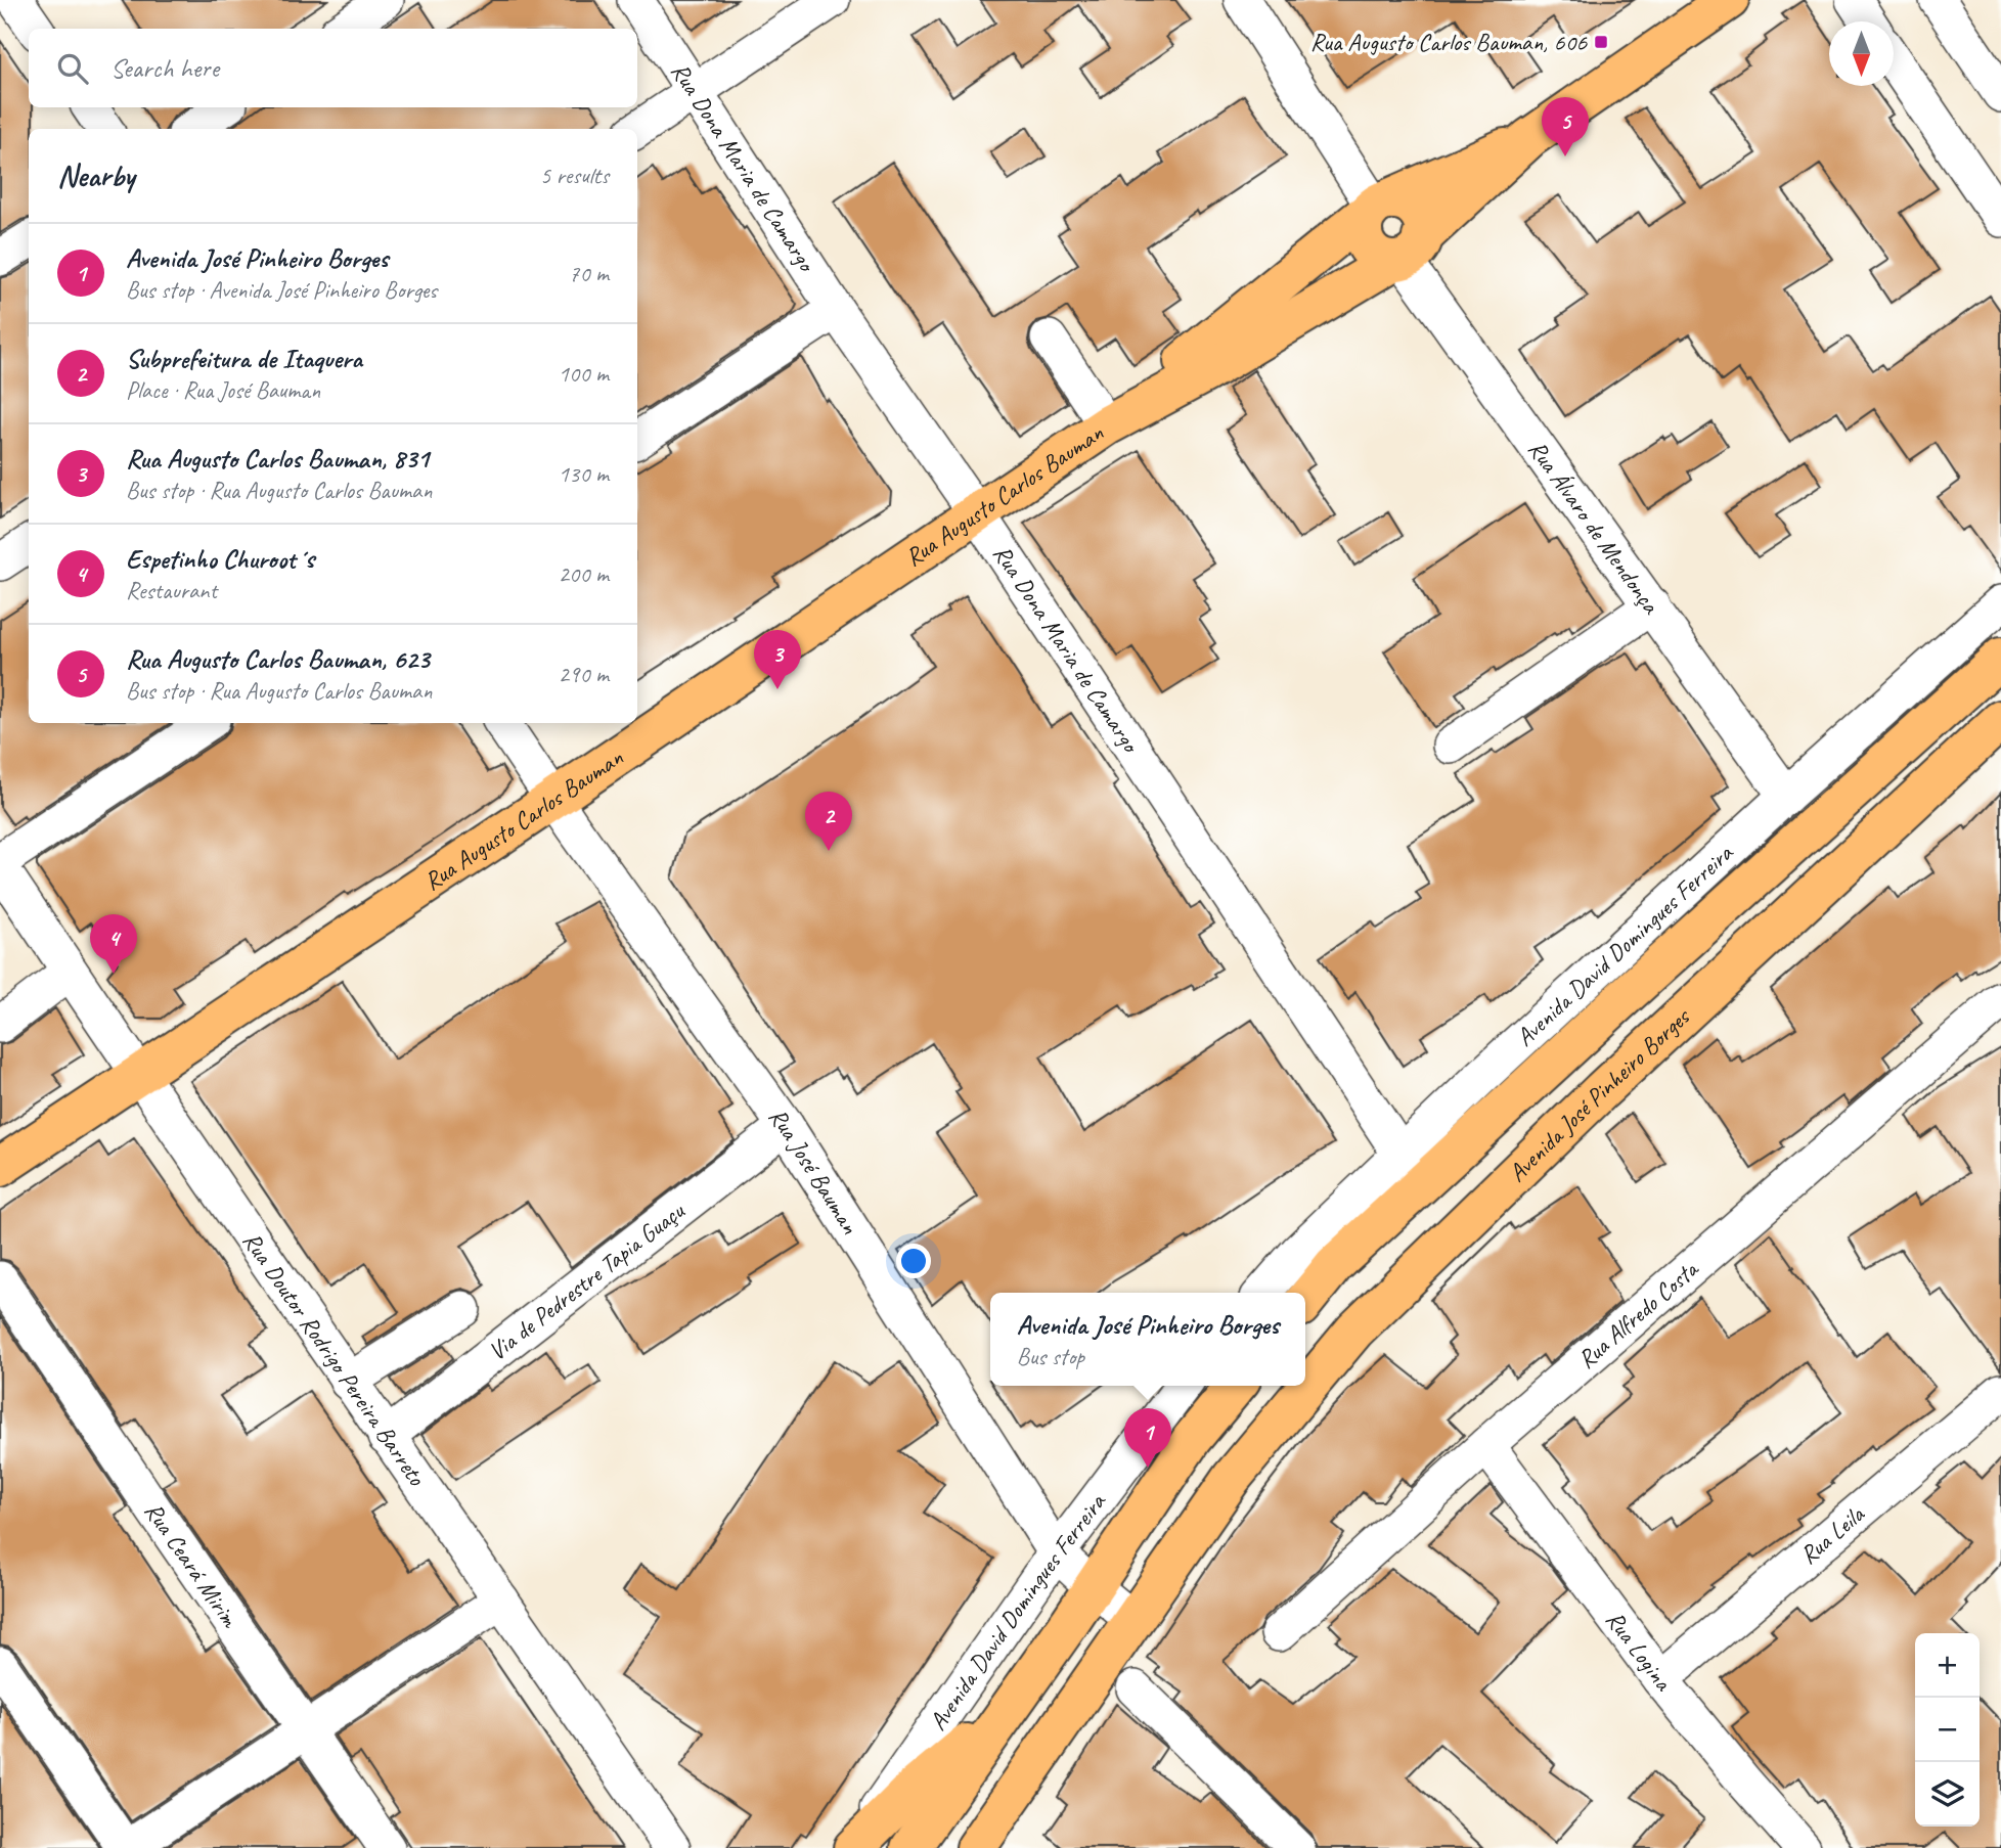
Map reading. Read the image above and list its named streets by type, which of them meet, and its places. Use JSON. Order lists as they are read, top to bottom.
{
  "streets": {
    "main road": ["Rua Augusto Carlos Bauman", "Avenida José Pinheiro Borges"],
    "street": [
      "Rua Dona Maria de Camargo",
      "Rua Álvaro de Mendonça",
      "Avenida David Domingues Ferreira",
      "Rua José Bauman",
      "Via de Pedrestre Tapia Guaçu",
      "Rua Alfredo Costa",
      "Rua Doutor Rodrigo Pereira Barreto",
      "Rua Leila",
      "Rua Ceará Mirim",
      "Rua Logina"
    ]
  },
  "crossings": [
    ["Rua Dona Maria de Camargo", "Rua Augusto Carlos Bauman"],
    ["Rua Dona Maria de Camargo", "Avenida David Domingues Ferreira"],
    ["Rua Augusto Carlos Bauman", "Rua Álvaro de Mendonça"],
    ["Rua Augusto Carlos Bauman", "Rua José Bauman"],
    ["Rua Augusto Carlos Bauman", "Rua Doutor Rodrigo Pereira Barreto"],
    ["Rua Álvaro de Mendonça", "Avenida David Domingues Ferreira"],
    ["Avenida David Domingues Ferreira", "Rua José Bauman"],
    ["Avenida José Pinheiro Borges", "Rua José Bauman"],
    ["Rua José Bauman", "Via de Pedrestre Tapia Guaçu"],
    ["Via de Pedrestre Tapia Guaçu", "Rua Doutor Rodrigo Pereira Barreto"],
    ["Rua Alfredo Costa", "Rua Logina"],
    ["Rua Leila", "Rua Logina"]
  ],
  "places": {
    "transit": ["Rua Augusto Carlos Bauman, 606"]
  },
  "north": "bottom",
  "page": {
    "search": "Search here",
    "pins": [
      "5",
      "3",
      "2",
      "4",
      "1"
    ],
    "heading": ["Nearby", "5 results"],
    "list": [
      {
        "mark": "1",
        "name": "Avenida José Pinheiro Borges",
        "note": "Bus stop · Avenida José Pinheiro Borges",
        "value": "70 m"
      },
      {
        "mark": "2",
        "name": "Subprefeitura de Itaquera",
        "note": "Place · Rua José Bauman",
        "value": "100 m"
      },
      {
        "mark": "3",
        "name": "Rua Augusto Carlos Bauman, 831",
        "note": "Bus stop · Rua Augusto Carlos Bauman",
        "value": "130 m"
      },
      {
        "mark": "4",
        "name": "Espetinho Churoot´s",
        "note": "Restaurant",
        "value": "200 m"
      },
      {
        "mark": "5",
        "name": "Rua Augusto Carlos Bauman, 623",
        "note": "Bus stop · Rua Augusto Carlos Bauman",
        "value": "290 m"
      }
    ],
    "popup": ["Avenida José Pinheiro Borges", "Bus stop"],
    "map_buttons": ["+", "−"]
  }
}
